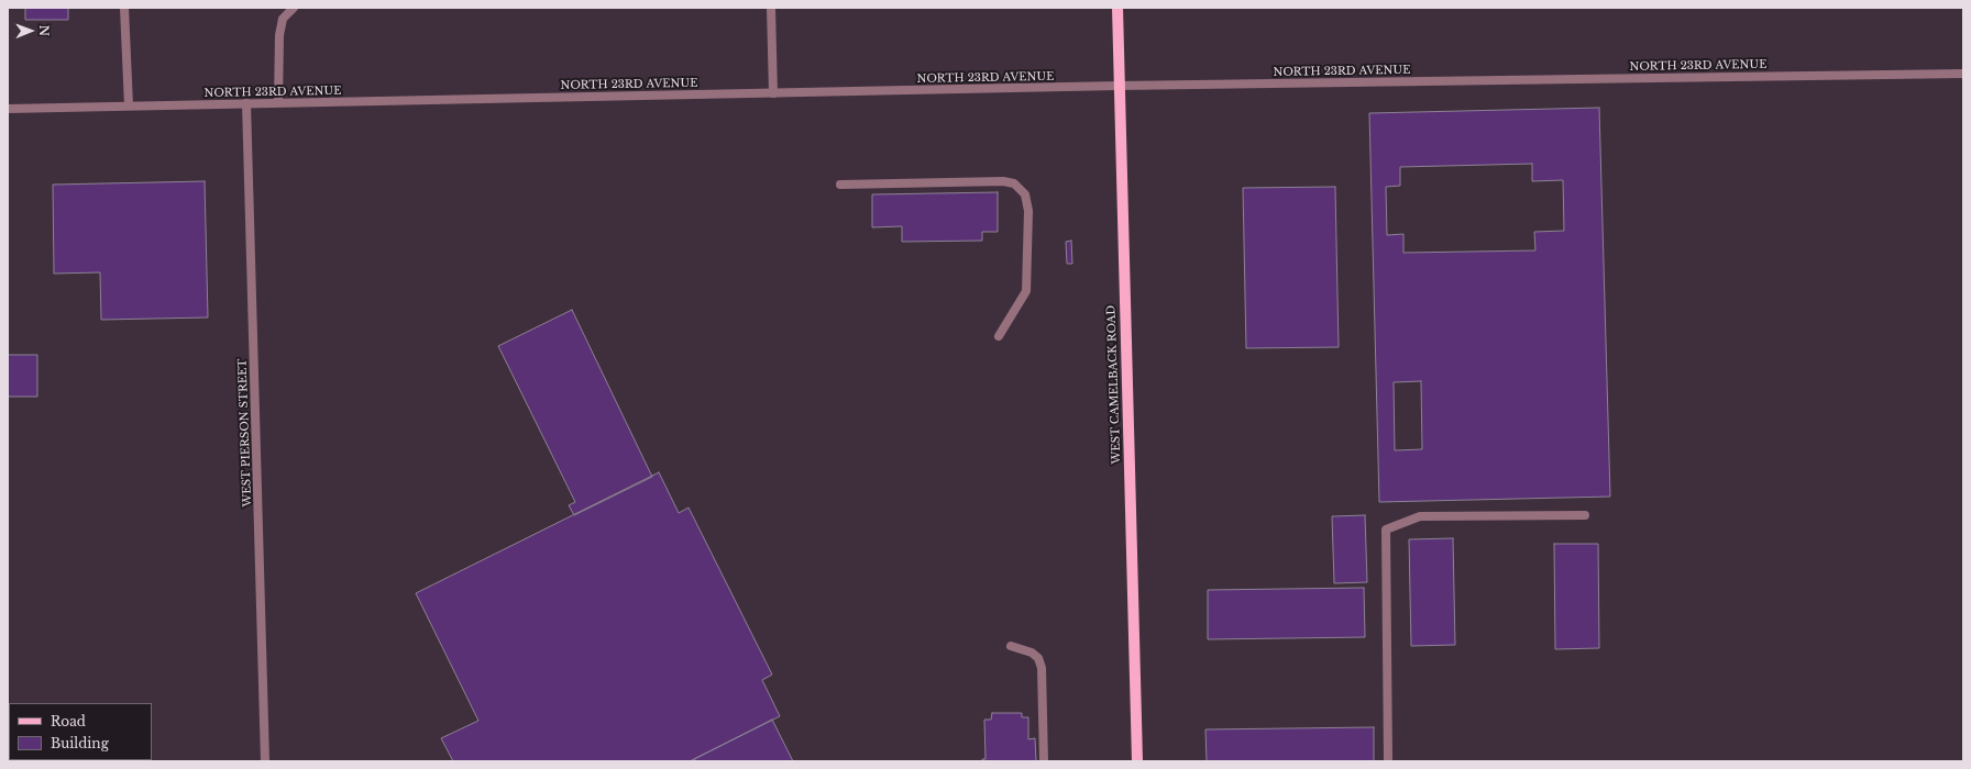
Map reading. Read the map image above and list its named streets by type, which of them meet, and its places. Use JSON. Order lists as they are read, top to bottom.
{
  "streets": {
    "main road": ["WEST CAMELBACK ROAD"],
    "street": ["NORTH 23RD AVENUE", "WEST PIERSON STREET"]
  },
  "crossings": [
    ["NORTH 23RD AVENUE", "WEST CAMELBACK ROAD"],
    ["NORTH 23RD AVENUE", "WEST PIERSON STREET"]
  ],
  "legend": ["Road", "Building"],
  "north": "right"
}
